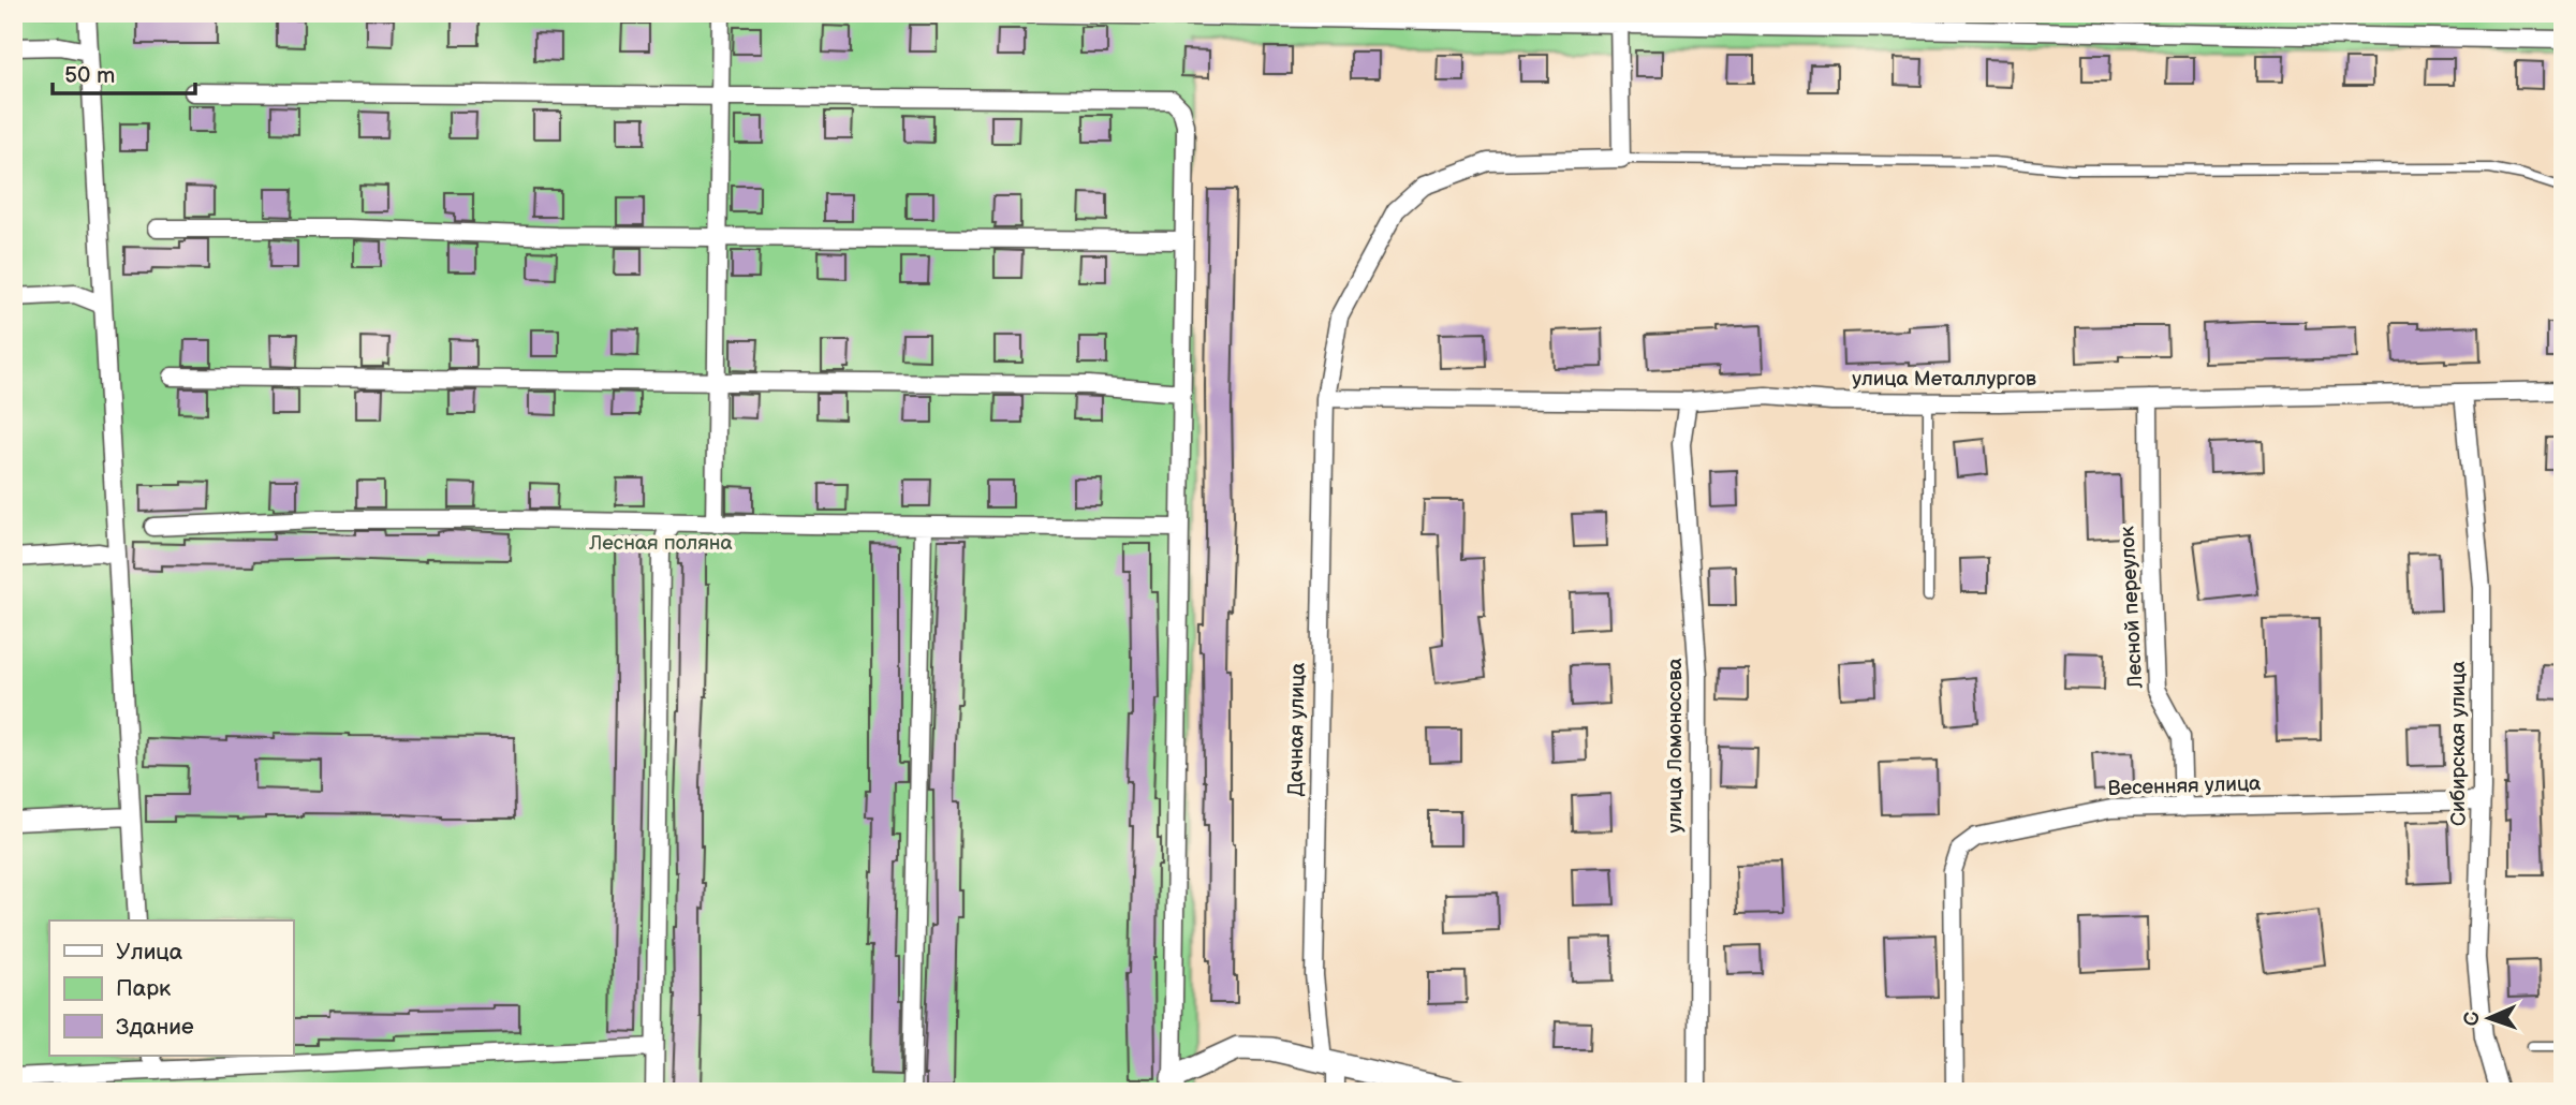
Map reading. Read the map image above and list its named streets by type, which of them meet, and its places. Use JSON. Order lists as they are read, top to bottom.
{
  "streets": {
    "street": [
      "улица Металлургов",
      "Лесной переулок",
      "Дачная улица",
      "Сибирская улица",
      "улица Ломоносова",
      "Весенняя улица"
    ]
  },
  "crossings": [
    ["улица Металлургов", "Лесной переулок"],
    ["улица Металлургов", "Дачная улица"],
    ["улица Металлургов", "Сибирская улица"],
    ["улица Металлургов", "улица Ломоносова"],
    ["Лесной переулок", "Весенняя улица"],
    ["Сибирская улица", "Весенняя улица"]
  ],
  "parks": ["Лесная поляна"],
  "legend": ["Улица", "Парк", "Здание"],
  "scale_bar": "50 m",
  "north": "left"
}
